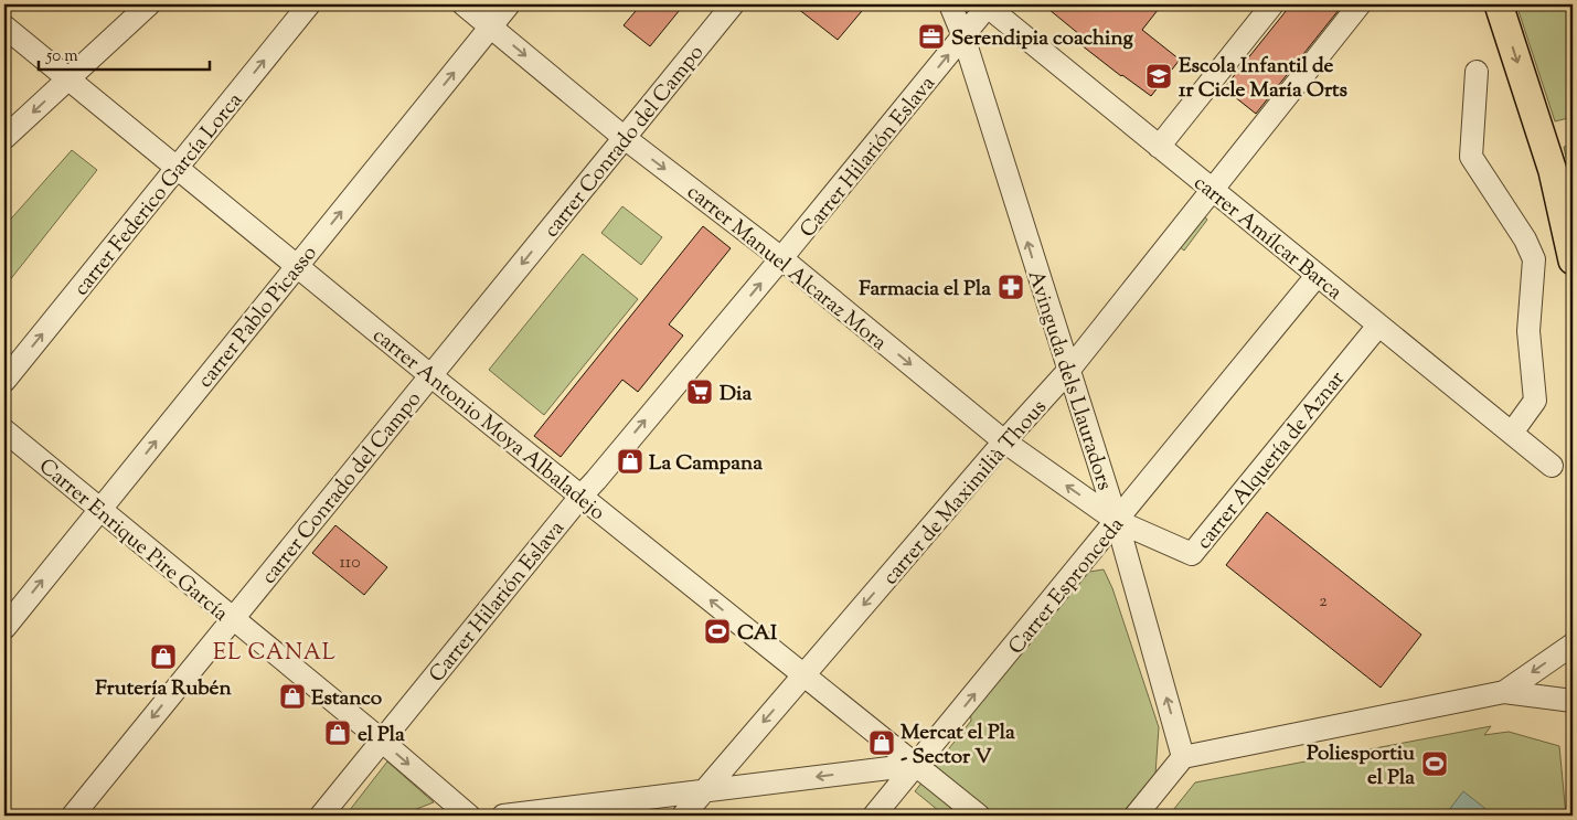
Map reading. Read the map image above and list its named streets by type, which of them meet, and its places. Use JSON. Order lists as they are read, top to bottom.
{
  "streets": {
    "street": [
      "carrer Conrado del Campo",
      "Carrer Hilarión Eslava",
      "carrer Federico García Lorca",
      "carrer Amílcar Barca",
      "carrer Manuel Alcaraz Mora",
      "carrer Pablo Picasso",
      "Avinguda dels Llauradors",
      "carrer Antonio Moya Albaladejo",
      "carrer Alquería de Aznar",
      "carrer de Maximilià Thous",
      "Carrer Enrique Pire García",
      "Carrer Espronceda"
    ]
  },
  "crossings": [
    ["carrer Conrado del Campo", "carrer Manuel Alcaraz Mora"],
    ["carrer Conrado del Campo", "carrer Antonio Moya Albaladejo"],
    ["carrer Conrado del Campo", "Carrer Enrique Pire García"],
    ["Carrer Hilarión Eslava", "carrer Amílcar Barca"],
    ["Carrer Hilarión Eslava", "carrer Manuel Alcaraz Mora"],
    ["Carrer Hilarión Eslava", "Avinguda dels Llauradors"],
    ["Carrer Hilarión Eslava", "carrer Antonio Moya Albaladejo"],
    ["Carrer Hilarión Eslava", "Carrer Enrique Pire García"],
    ["carrer Federico García Lorca", "carrer Antonio Moya Albaladejo"],
    ["carrer Amílcar Barca", "carrer Alquería de Aznar"],
    ["carrer Amílcar Barca", "carrer de Maximilià Thous"],
    ["carrer Amílcar Barca", "Carrer Espronceda"],
    ["carrer Manuel Alcaraz Mora", "carrer Pablo Picasso"],
    ["carrer Manuel Alcaraz Mora", "Avinguda dels Llauradors"],
    ["carrer Manuel Alcaraz Mora", "carrer Alquería de Aznar"],
    ["carrer Manuel Alcaraz Mora", "carrer de Maximilià Thous"],
    ["carrer Manuel Alcaraz Mora", "Carrer Espronceda"],
    ["carrer Pablo Picasso", "carrer Antonio Moya Albaladejo"],
    ["carrer Pablo Picasso", "Carrer Enrique Pire García"],
    ["Avinguda dels Llauradors", "carrer Alquería de Aznar"],
    ["Avinguda dels Llauradors", "carrer de Maximilià Thous"],
    ["Avinguda dels Llauradors", "Carrer Espronceda"],
    ["carrer Antonio Moya Albaladejo", "carrer de Maximilià Thous"],
    ["carrer Antonio Moya Albaladejo", "Carrer Espronceda"],
    ["carrer Alquería de Aznar", "Carrer Espronceda"]
  ],
  "one_way": [
    "carrer Conrado del Campo",
    "Carrer Hilarión Eslava",
    "carrer Pablo Picasso",
    "Avinguda dels Llauradors",
    "carrer de Maximilià Thous",
    "Carrer Espronceda"
  ],
  "districts": ["EL CANAL"],
  "places": {
    "office": ["Serendipia coaching"],
    "school or university": ["Escola Infantil de 1r Cicle María Orts"],
    "pharmacy": ["Farmacia el Pla"],
    "supermarket": ["Dia"],
    "shop": [
      "La Campana",
      "Frutería Rubén",
      "Estanco",
      "el Pla",
      "Mercat el Pla - Sector V"
    ],
    "sports": ["CAI", "Poliesportiu el Pla"]
  },
  "house_numbers": ["110", "2"],
  "scale_bar": "50 m"
}
